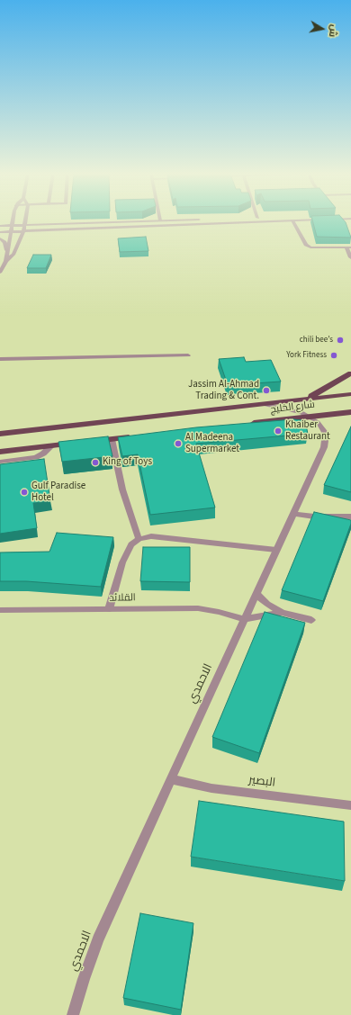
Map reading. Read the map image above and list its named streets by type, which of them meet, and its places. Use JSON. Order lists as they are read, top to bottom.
{
  "streets": {
    "main road": ["شارع الخليج"],
    "street": ["القلائد", "الاحمدي", "البصير"]
  },
  "crossings": [
    ["شارع الخليج", "الاحمدي"],
    ["القلائد", "الاحمدي"],
    ["الاحمدي", "البصير"]
  ],
  "places": [
    "chili bee's",
    "York Fitness",
    "Jassim Al-Ahmad Trading & Cont.",
    "Khaiber Restaurant",
    "Al Madeena Supermarket",
    "King of Toys",
    "Gulf Paradise Hotel"
  ],
  "north": "right"
}
